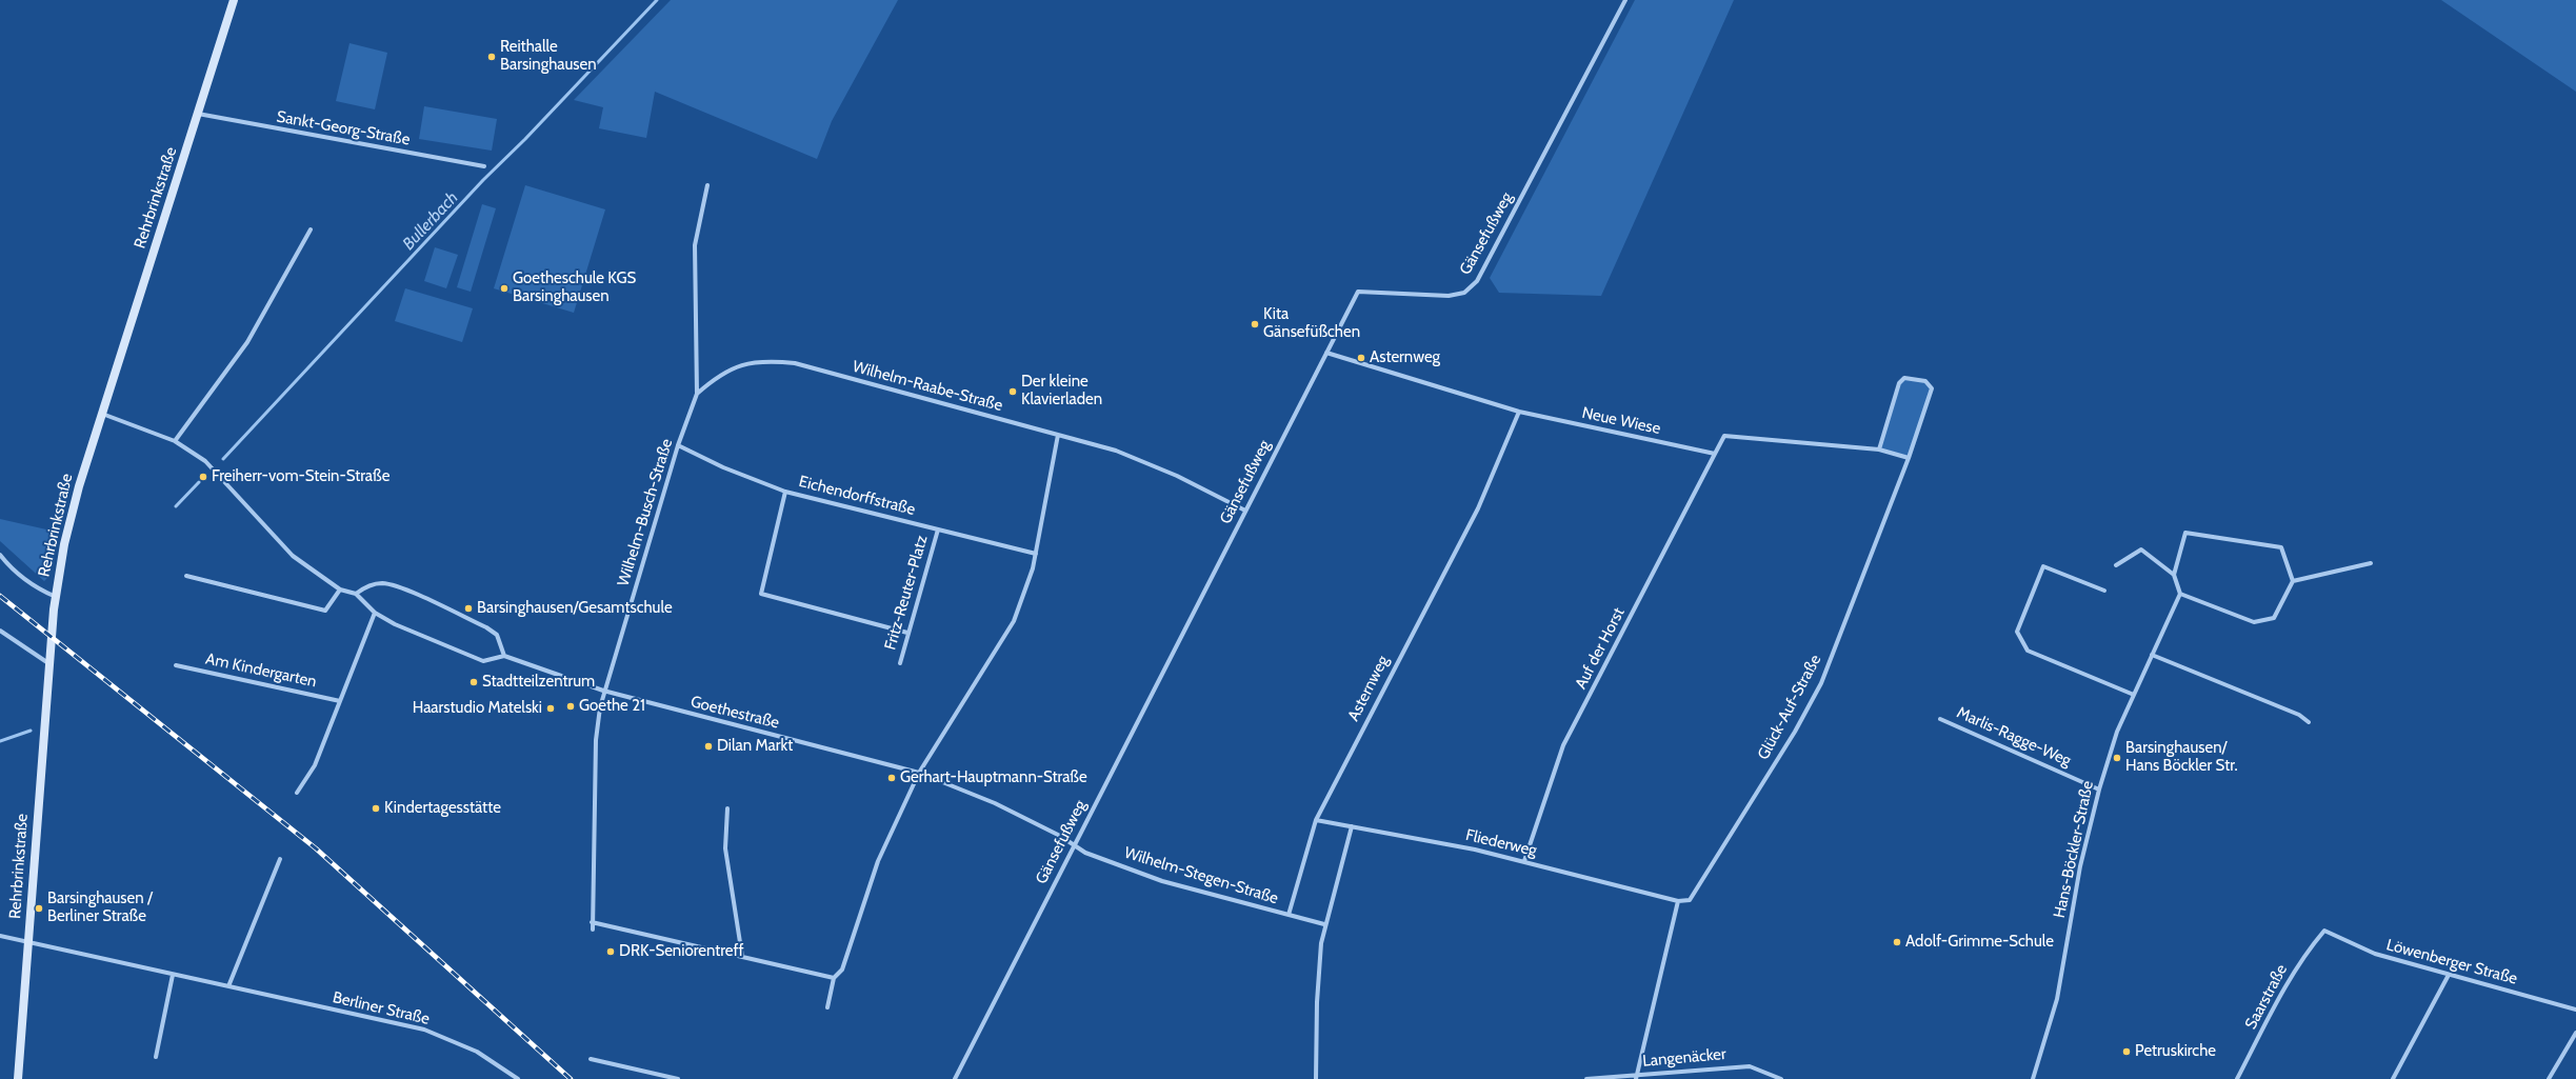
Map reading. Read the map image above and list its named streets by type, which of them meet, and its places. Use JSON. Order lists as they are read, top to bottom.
{
  "streets": {
    "main road": ["Rehrbrinkstraße"],
    "street": [
      "Sankt-Georg-Straße",
      "Gänsefußweg",
      "Wilhelm-Raabe-Straße",
      "Neue Wiese",
      "Eichendorffstraße",
      "Wilhelm-Busch-Straße",
      "Fritz-Reuter-Platz",
      "Auf der Horst",
      "Am Kindergarten",
      "Asternweg",
      "Glück-Auf-Straße",
      "Goethestraße",
      "Marlis-Ragge-Weg",
      "Fliederweg",
      "Hans-Böckler-Straße",
      "Wilhelm-Stegen-Straße",
      "Löwenberger Straße",
      "Saarstraße",
      "Berliner Straße",
      "Langenäcker"
    ]
  },
  "crossings": [
    ["Sankt-Georg-Straße", "Rehrbrinkstraße"],
    ["Rehrbrinkstraße", "Berliner Straße"],
    ["Gänsefußweg", "Wilhelm-Raabe-Straße"],
    ["Gänsefußweg", "Neue Wiese"],
    ["Gänsefußweg", "Goethestraße"],
    ["Gänsefußweg", "Wilhelm-Stegen-Straße"],
    ["Wilhelm-Raabe-Straße", "Wilhelm-Busch-Straße"],
    ["Neue Wiese", "Auf der Horst"],
    ["Neue Wiese", "Asternweg"],
    ["Eichendorffstraße", "Wilhelm-Busch-Straße"],
    ["Eichendorffstraße", "Fritz-Reuter-Platz"],
    ["Wilhelm-Busch-Straße", "Goethestraße"],
    ["Auf der Horst", "Fliederweg"],
    ["Asternweg", "Fliederweg"],
    ["Asternweg", "Wilhelm-Stegen-Straße"],
    ["Glück-Auf-Straße", "Fliederweg"],
    ["Goethestraße", "Wilhelm-Stegen-Straße"],
    ["Marlis-Ragge-Weg", "Hans-Böckler-Straße"],
    ["Löwenberger Straße", "Saarstraße"]
  ],
  "water": ["Bullerbach"],
  "places": [
    "Reithalle Barsinghausen",
    "Goetheschule KGS Barsinghausen",
    "Kita Gänsefüßchen",
    "Asternweg",
    "Der kleine Klavierladen",
    "Freiherr-vom-Stein-Straße",
    "Barsinghausen/Gesamtschule",
    "Stadtteilzentrum",
    "Goethe 21",
    "Haarstudio Matelski",
    "Dilan Markt",
    "Barsinghausen/ Hans Böckler Str.",
    "Gerhart-Hauptmann-Straße",
    "Kindertagesstätte",
    "Barsinghausen / Berliner Straße",
    "Adolf-Grimme-Schule",
    "DRK-Seniorentreff",
    "Petruskirche"
  ]
}
